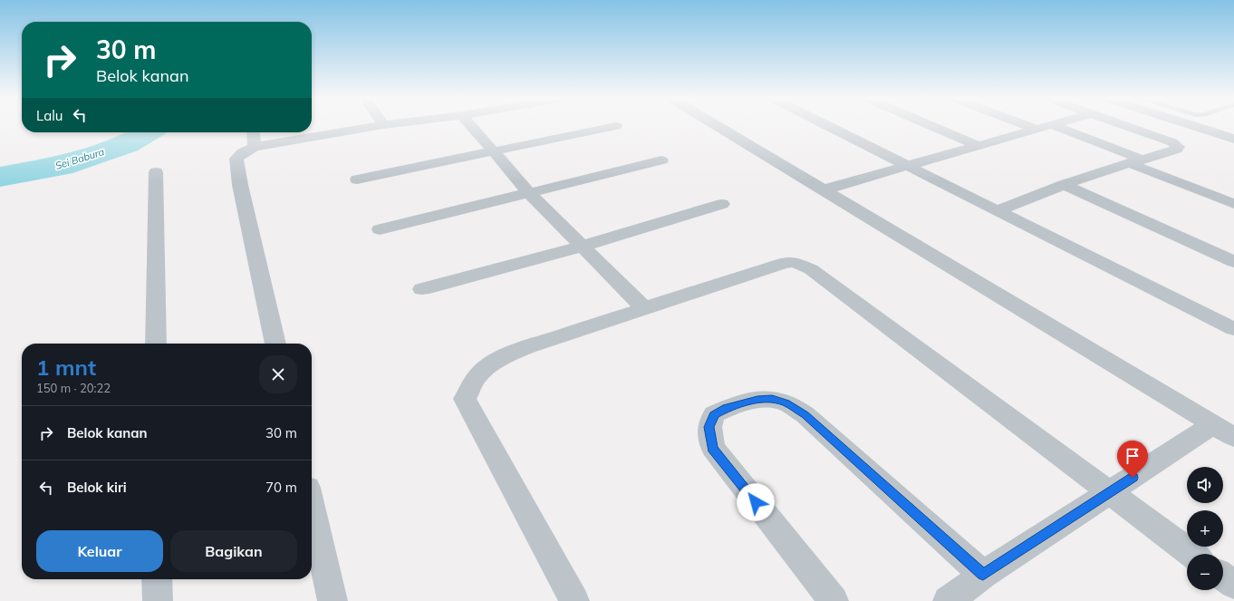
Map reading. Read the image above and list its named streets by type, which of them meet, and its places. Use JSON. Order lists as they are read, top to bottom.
{
  "water": ["Sei Babura"],
  "page": {
    "turn": ["30 m", "Belok kanan"],
    "then": "Lalu",
    "heading": ["1 mnt", "150 m · 20:22"],
    "list": [
      {
        "name": "Belok kanan",
        "value": "30 m"
      },
      {
        "name": "Belok kiri",
        "value": "70 m"
      }
    ],
    "map_buttons": ["+", "−"],
    "buttons": ["Keluar", "Bagikan"]
  }
}
